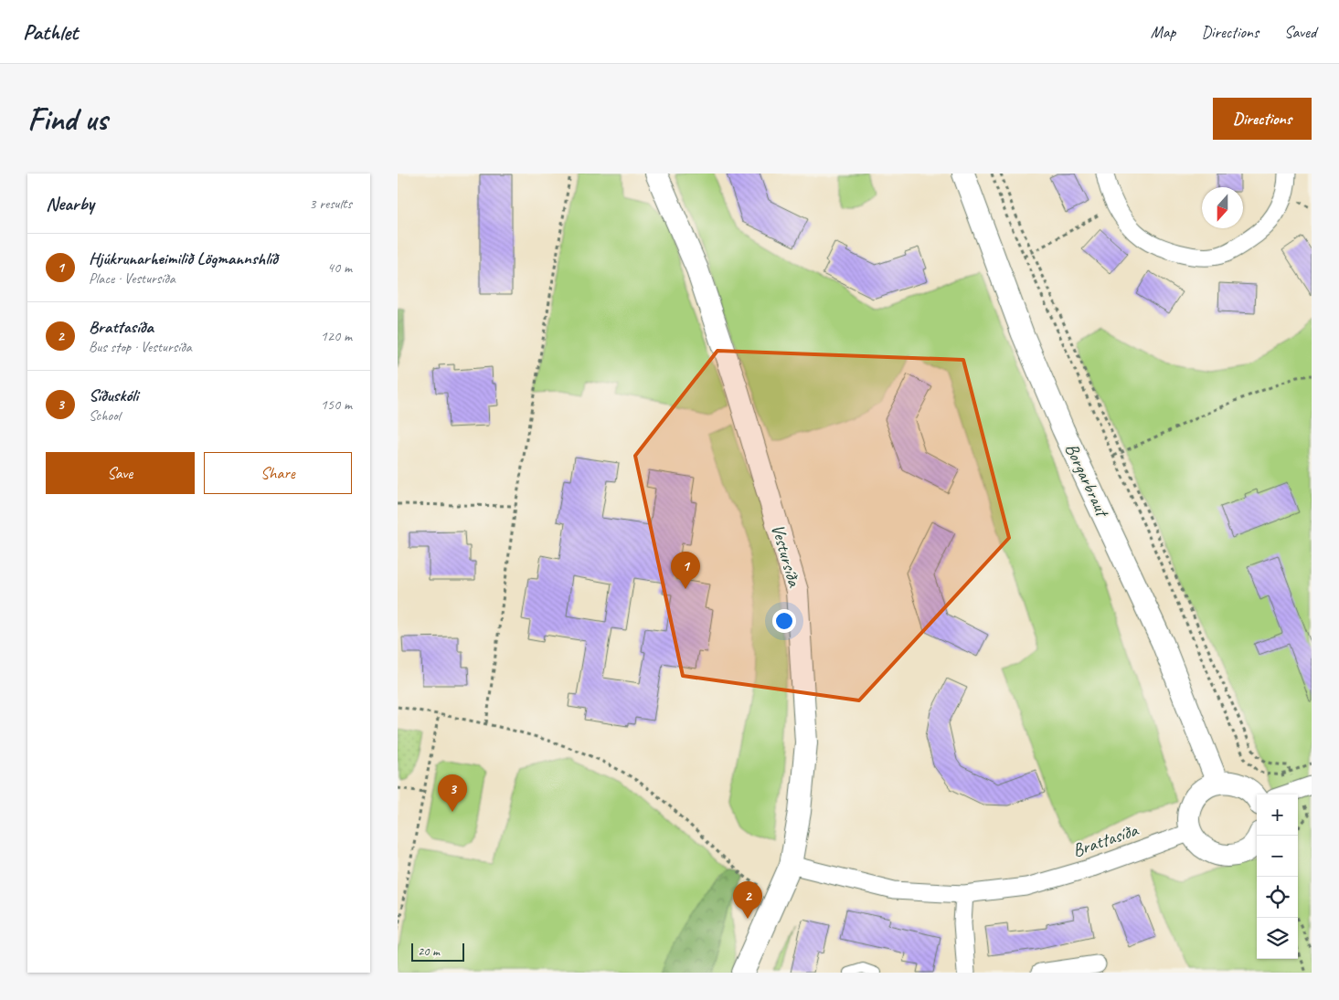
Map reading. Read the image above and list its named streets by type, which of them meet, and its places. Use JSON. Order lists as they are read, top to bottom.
{
  "streets": {
    "street": ["Borgarbraut", "Vestursíða", "Brattasíða"]
  },
  "crossings": [
    ["Vestursíða", "Brattasíða"]
  ],
  "scale_bar": "20 m",
  "north": "bottom",
  "page": {
    "header": "Pathlet",
    "nav": ["Map", "Directions", "Saved"],
    "buttons": [
      "Directions",
      ["Save", "Share"]
    ],
    "title": "Find us",
    "heading": ["Nearby", "3 results"],
    "list": [
      {
        "mark": "1",
        "name": "Hjúkrunarheimilið Lögmannshlíð",
        "note": "Place · Vestursíða",
        "value": "40 m"
      },
      {
        "mark": "2",
        "name": "Brattasíða",
        "note": "Bus stop · Vestursíða",
        "value": "120 m"
      },
      {
        "mark": "3",
        "name": "Síðuskóli",
        "note": "School",
        "value": "150 m"
      }
    ],
    "pins": ["1", "3", "2"],
    "map_buttons": ["+", "−"],
    "scale": "20 m"
  }
}
